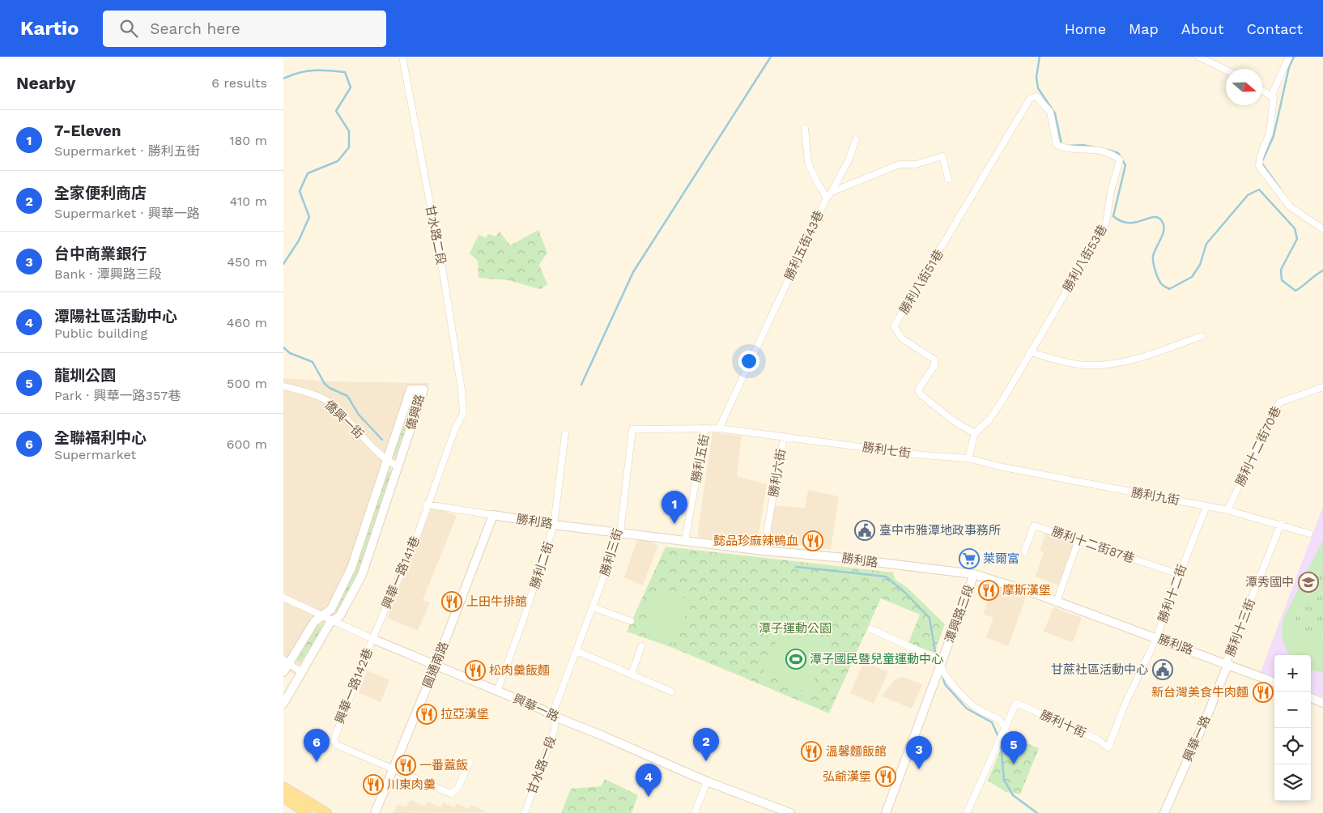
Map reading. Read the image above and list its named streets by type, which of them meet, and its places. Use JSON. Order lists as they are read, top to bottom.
{
  "streets": {
    "street": [
      "甘水路二段",
      "勝利五街43巷",
      "勝利八街53巷",
      "勝利八街51巷",
      "僑興路",
      "僑興一街",
      "勝利十二街70巷",
      "勝利七街",
      "勝利五街",
      "勝利六街",
      "勝利九街",
      "勝利路",
      "勝利十二街87巷",
      "勝利三街",
      "勝利二街",
      "興華一路141巷",
      "勝利十二街",
      "潭興路三段",
      "勝利十三街",
      "圓通南路",
      "興華一路142巷",
      "興華一路",
      "勝利十街",
      "甘水路一段"
    ]
  },
  "crossings": [
    ["甘水路二段", "興華一路141巷"],
    ["勝利五街43巷", "勝利五街"],
    ["勝利八街53巷", "勝利八街51巷"],
    ["僑興路", "僑興一街"],
    ["僑興路", "興華一路"],
    ["勝利十二街70巷", "勝利九街"],
    ["勝利七街", "勝利六街"],
    ["勝利七街", "勝利九街"],
    ["勝利五街", "勝利六街"],
    ["勝利五街", "勝利路"],
    ["勝利五街", "勝利三街"],
    ["勝利六街", "勝利路"],
    ["勝利九街", "勝利十二街"],
    ["勝利九街", "勝利十三街"],
    ["勝利路", "勝利三街"],
    ["勝利路", "勝利二街"],
    ["勝利路", "興華一路141巷"],
    ["勝利路", "勝利十二街"],
    ["勝利路", "潭興路三段"],
    ["勝利路", "勝利十三街"],
    ["勝利路", "圓通南路"],
    ["勝利路", "興華一路"],
    ["勝利十二街87巷", "勝利十二街"],
    ["勝利三街", "興華一路"],
    ["勝利三街", "甘水路一段"],
    ["勝利二街", "興華一路"],
    ["興華一路141巷", "興華一路142巷"],
    ["興華一路141巷", "興華一路"],
    ["勝利十二街", "勝利十街"],
    ["勝利十三街", "興華一路"],
    ["圓通南路", "興華一路142巷"],
    ["圓通南路", "興華一路"],
    ["興華一路142巷", "興華一路"],
    ["興華一路", "甘水路一段"]
  ],
  "parks": ["潭子運動公園"],
  "places": {
    "public building": ["臺中市雅潭地政事務所", "甘蔗社區活動中心"],
    "restaurant": [
      "懿品珍麻辣鴨血",
      "摩斯漢堡",
      "上田牛排館",
      "松肉羹飯麵",
      "新台灣美食牛肉麵",
      "拉亞漢堡",
      "溫馨麵飯館",
      "一番蓋飯",
      "弘爺漢堡",
      "川東肉羹"
    ],
    "supermarket": ["萊爾富"],
    "school or university": ["潭秀國中"],
    "sports": ["潭子國民暨兒童運動中心"]
  },
  "north": "right",
  "page": {
    "header": "Kartio",
    "search": "Search here",
    "nav": [
      "Home",
      "Map",
      "About",
      "Contact"
    ],
    "heading": ["Nearby", "6 results"],
    "list": [
      {
        "mark": "1",
        "name": "7-Eleven",
        "note": "Supermarket · 勝利五街",
        "value": "180 m"
      },
      {
        "mark": "2",
        "name": "全家便利商店",
        "note": "Supermarket · 興華一路",
        "value": "410 m"
      },
      {
        "mark": "3",
        "name": "台中商業銀行",
        "note": "Bank · 潭興路三段",
        "value": "450 m"
      },
      {
        "mark": "4",
        "name": "潭陽社區活動中心",
        "note": "Public building",
        "value": "460 m"
      },
      {
        "mark": "5",
        "name": "龍圳公園",
        "note": "Park · 興華一路357巷",
        "value": "500 m"
      },
      {
        "mark": "6",
        "name": "全聯福利中心",
        "note": "Supermarket",
        "value": "600 m"
      }
    ],
    "pins": [
      "1",
      "2",
      "6",
      "5",
      "3",
      "4"
    ],
    "map_buttons": ["+", "−"]
  }
}
